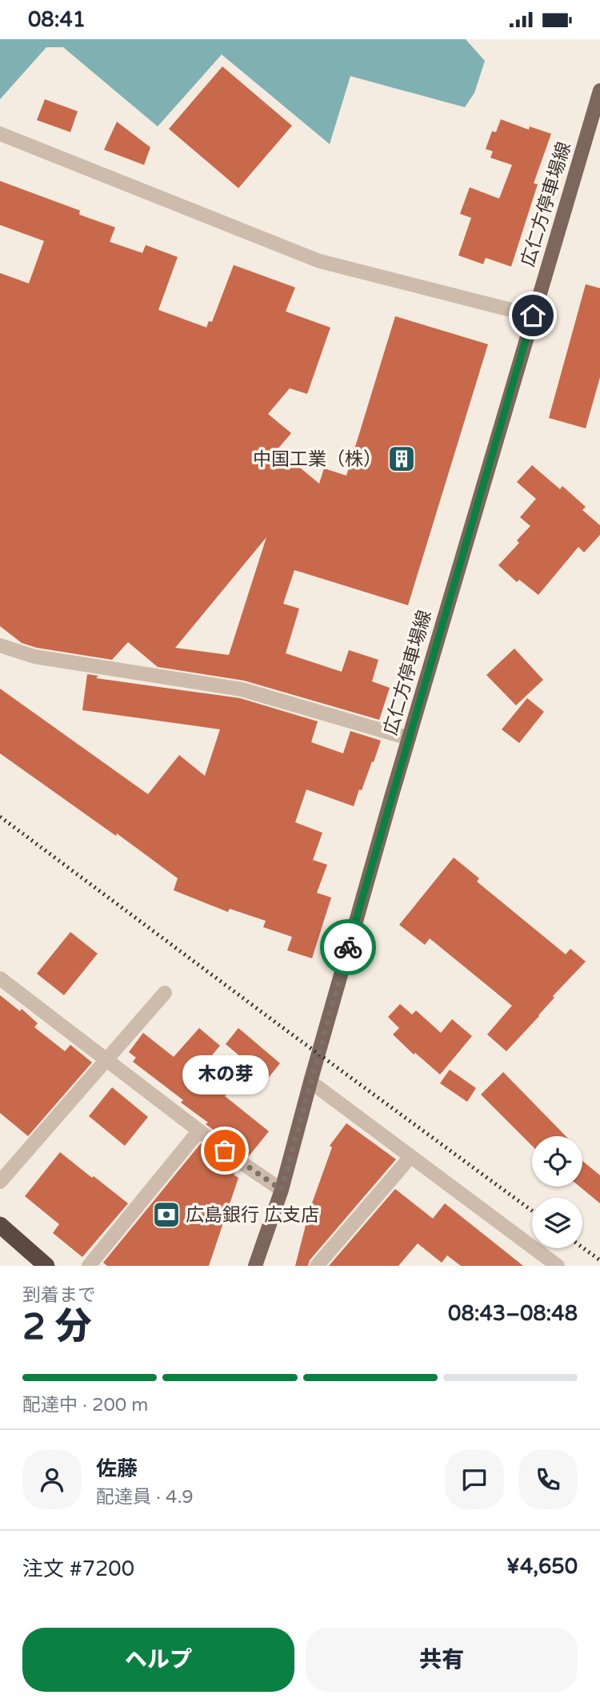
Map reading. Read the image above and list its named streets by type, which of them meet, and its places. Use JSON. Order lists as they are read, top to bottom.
{
  "streets": {
    "main road": ["広仁方停車場線"]
  },
  "places": {
    "building": ["中国工業（株）"],
    "other": ["木の芽"],
    "bank": ["広島銀行 広支店"]
  },
  "page": {
    "status": "08:41",
    "bubble": "木の芽",
    "heading": ["2 分", "到着まで", "08:43–08:48"],
    "panel": [
      "佐藤",
      "配達員 · 4.9",
      "注文 #7200",
      "¥4,650"
    ],
    "bar": "配達中 · 200 m",
    "buttons": ["ヘルプ", "共有"]
  }
}
